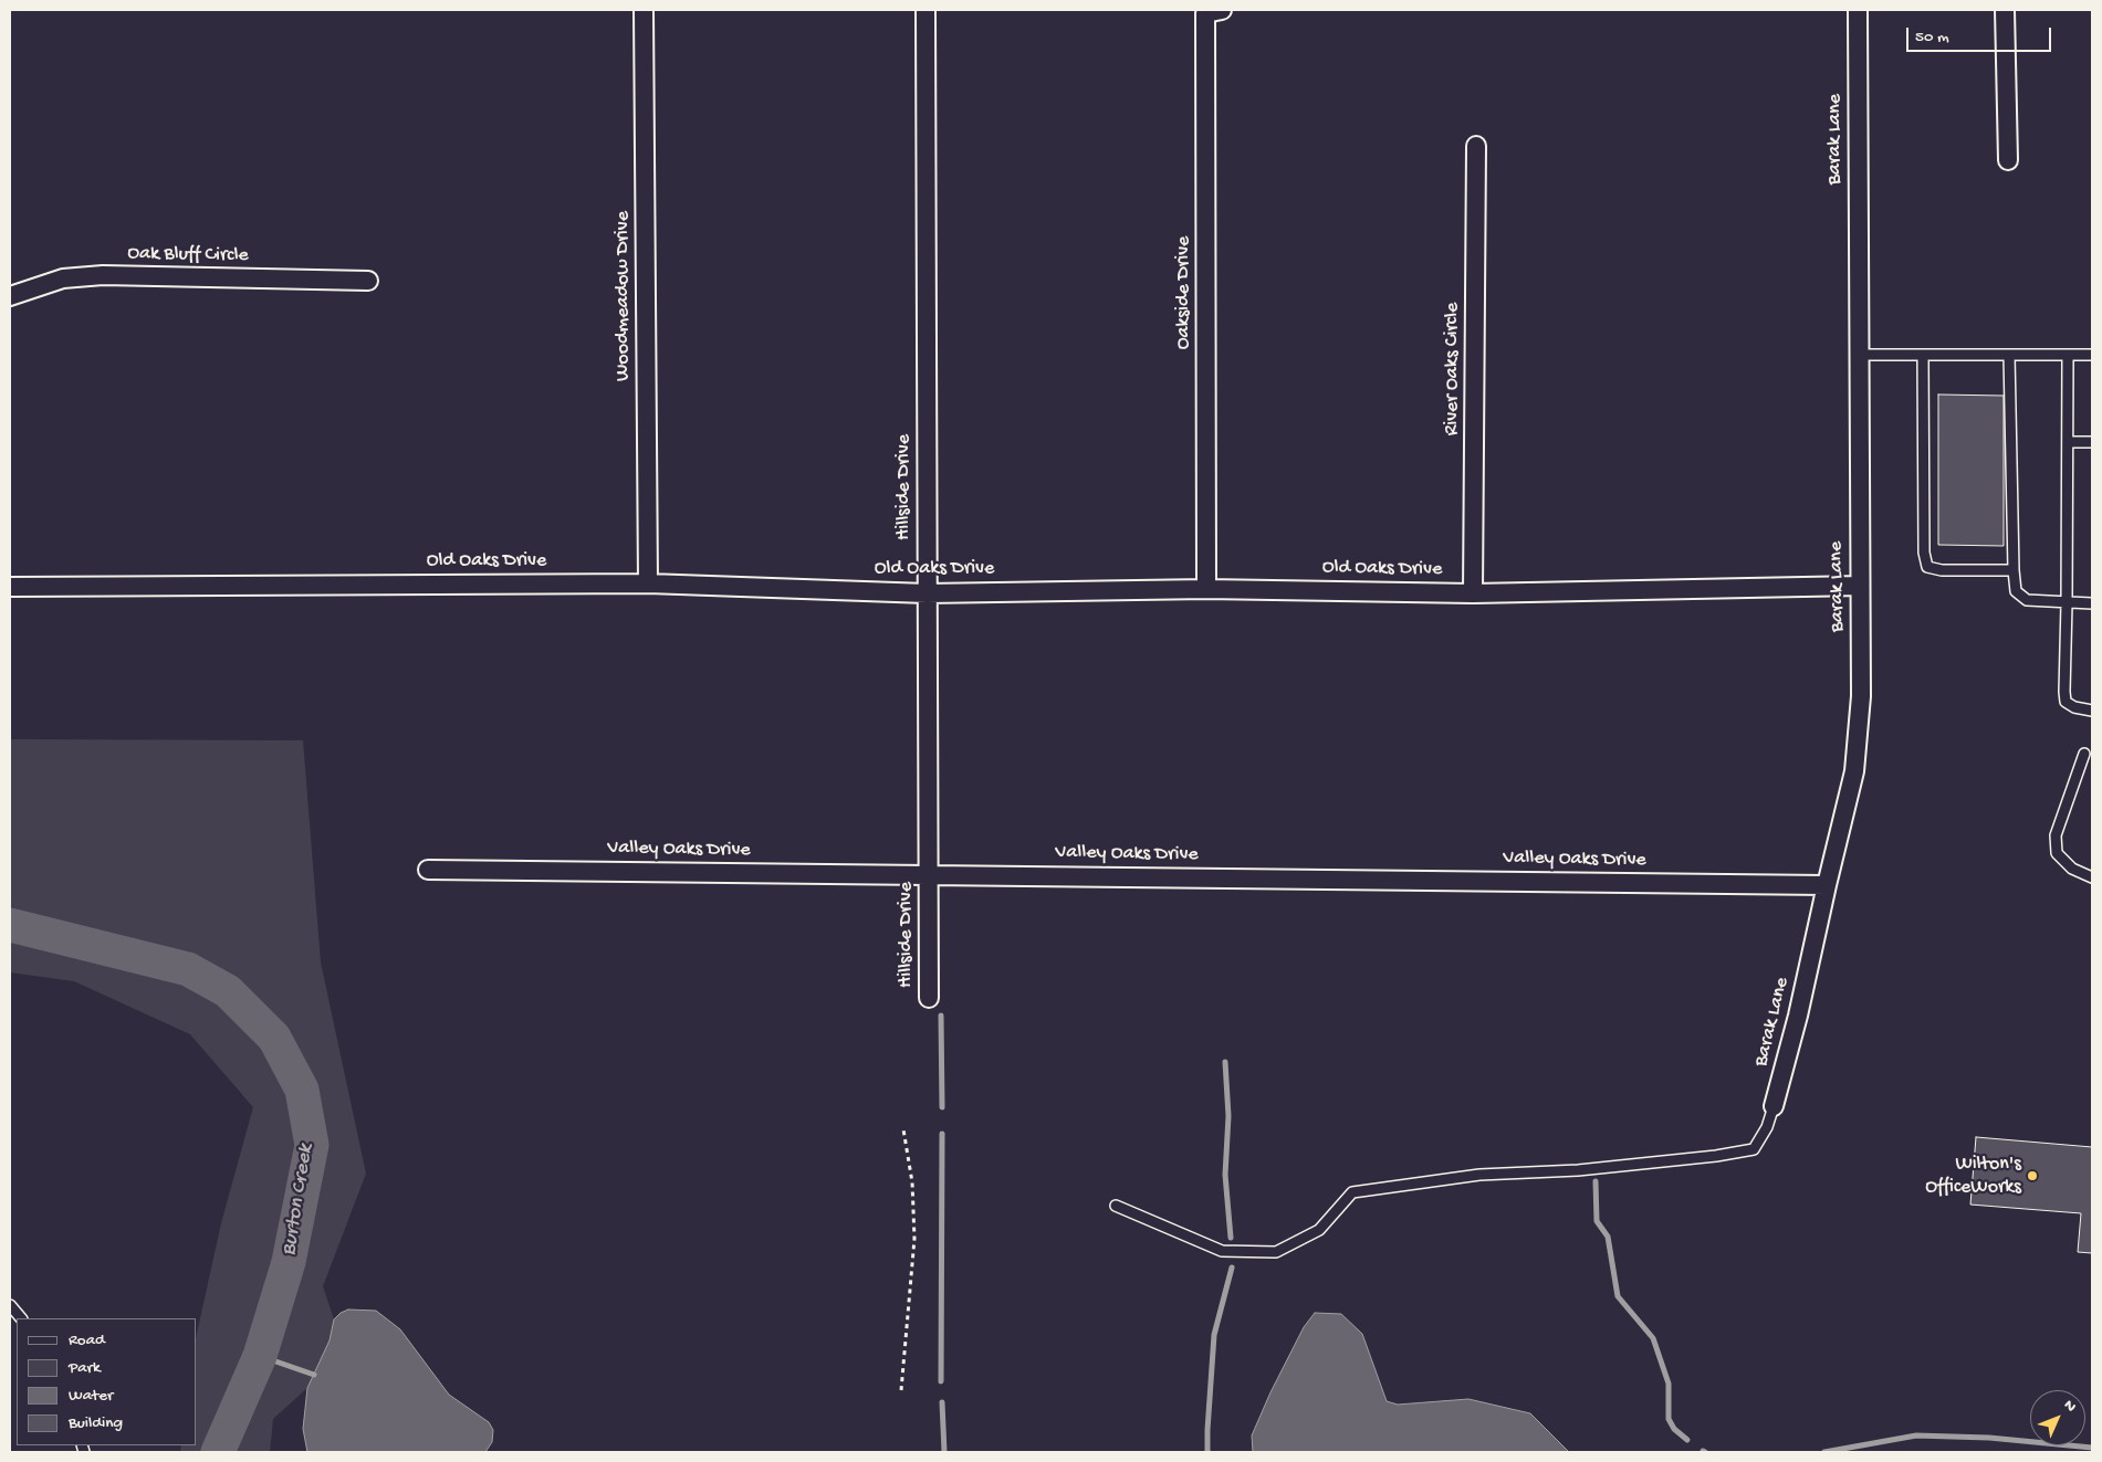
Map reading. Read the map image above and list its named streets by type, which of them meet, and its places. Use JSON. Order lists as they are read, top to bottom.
{
  "streets": {
    "street": [
      "Barak Lane",
      "Oak Bluff Circle",
      "Oakside Drive",
      "Woodmeadow Drive",
      "River Oaks Circle",
      "Hillside Drive",
      "Old Oaks Drive",
      "Valley Oaks Drive"
    ]
  },
  "crossings": [
    ["Barak Lane", "Old Oaks Drive"],
    ["Barak Lane", "Valley Oaks Drive"],
    ["Oakside Drive", "Old Oaks Drive"],
    ["Woodmeadow Drive", "Old Oaks Drive"],
    ["River Oaks Circle", "Old Oaks Drive"],
    ["Hillside Drive", "Old Oaks Drive"],
    ["Hillside Drive", "Valley Oaks Drive"]
  ],
  "water": ["Burton Creek"],
  "places": ["Wilton's OfficeWorks"],
  "legend": [
    "Road",
    "Park",
    "Water",
    "Building"
  ],
  "scale_bar": "50 m",
  "north": "top right"
}
